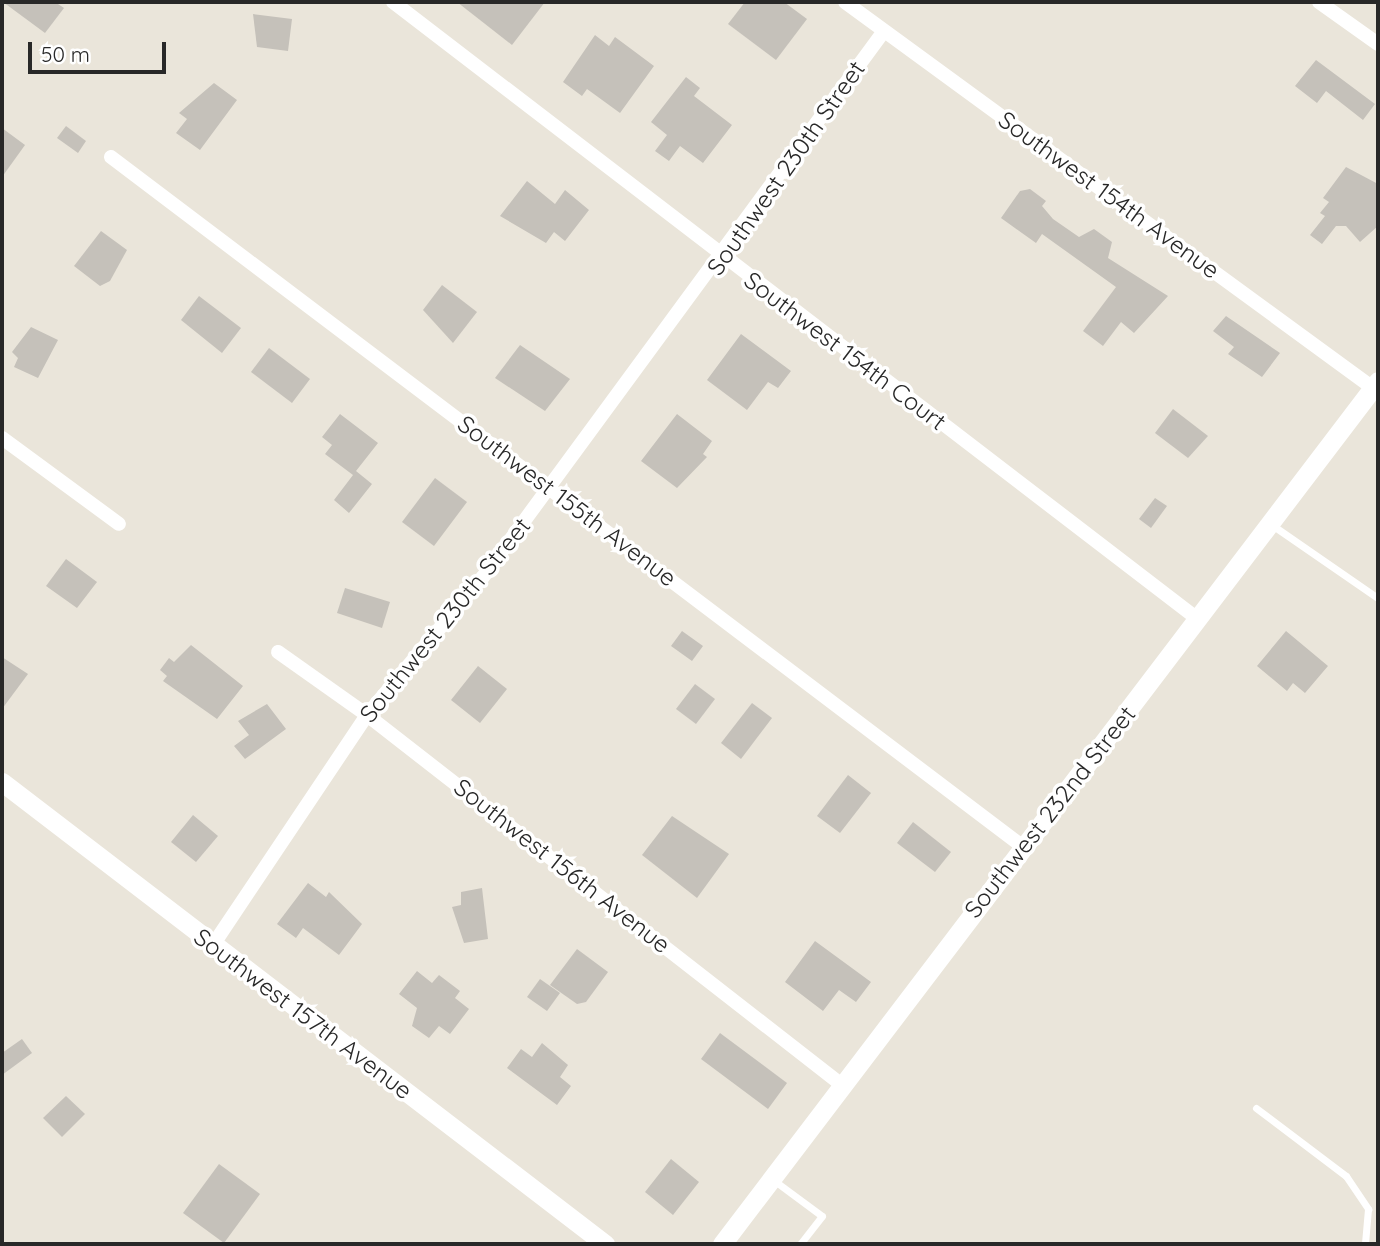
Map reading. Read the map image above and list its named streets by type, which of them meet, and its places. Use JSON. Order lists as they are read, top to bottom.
{
  "streets": {
    "street": [
      "Southwest 230th Street",
      "Southwest 154th Avenue",
      "Southwest 154th Court",
      "Southwest 155th Avenue",
      "Southwest 232nd Street",
      "Southwest 156th Avenue",
      "Southwest 157th Avenue"
    ]
  },
  "crossings": [
    ["Southwest 230th Street", "Southwest 154th Avenue"],
    ["Southwest 230th Street", "Southwest 154th Court"],
    ["Southwest 230th Street", "Southwest 155th Avenue"],
    ["Southwest 230th Street", "Southwest 156th Avenue"],
    ["Southwest 230th Street", "Southwest 157th Avenue"],
    ["Southwest 154th Avenue", "Southwest 232nd Street"],
    ["Southwest 154th Court", "Southwest 232nd Street"],
    ["Southwest 155th Avenue", "Southwest 232nd Street"],
    ["Southwest 232nd Street", "Southwest 156th Avenue"]
  ],
  "scale_bar": "50 m"
}
